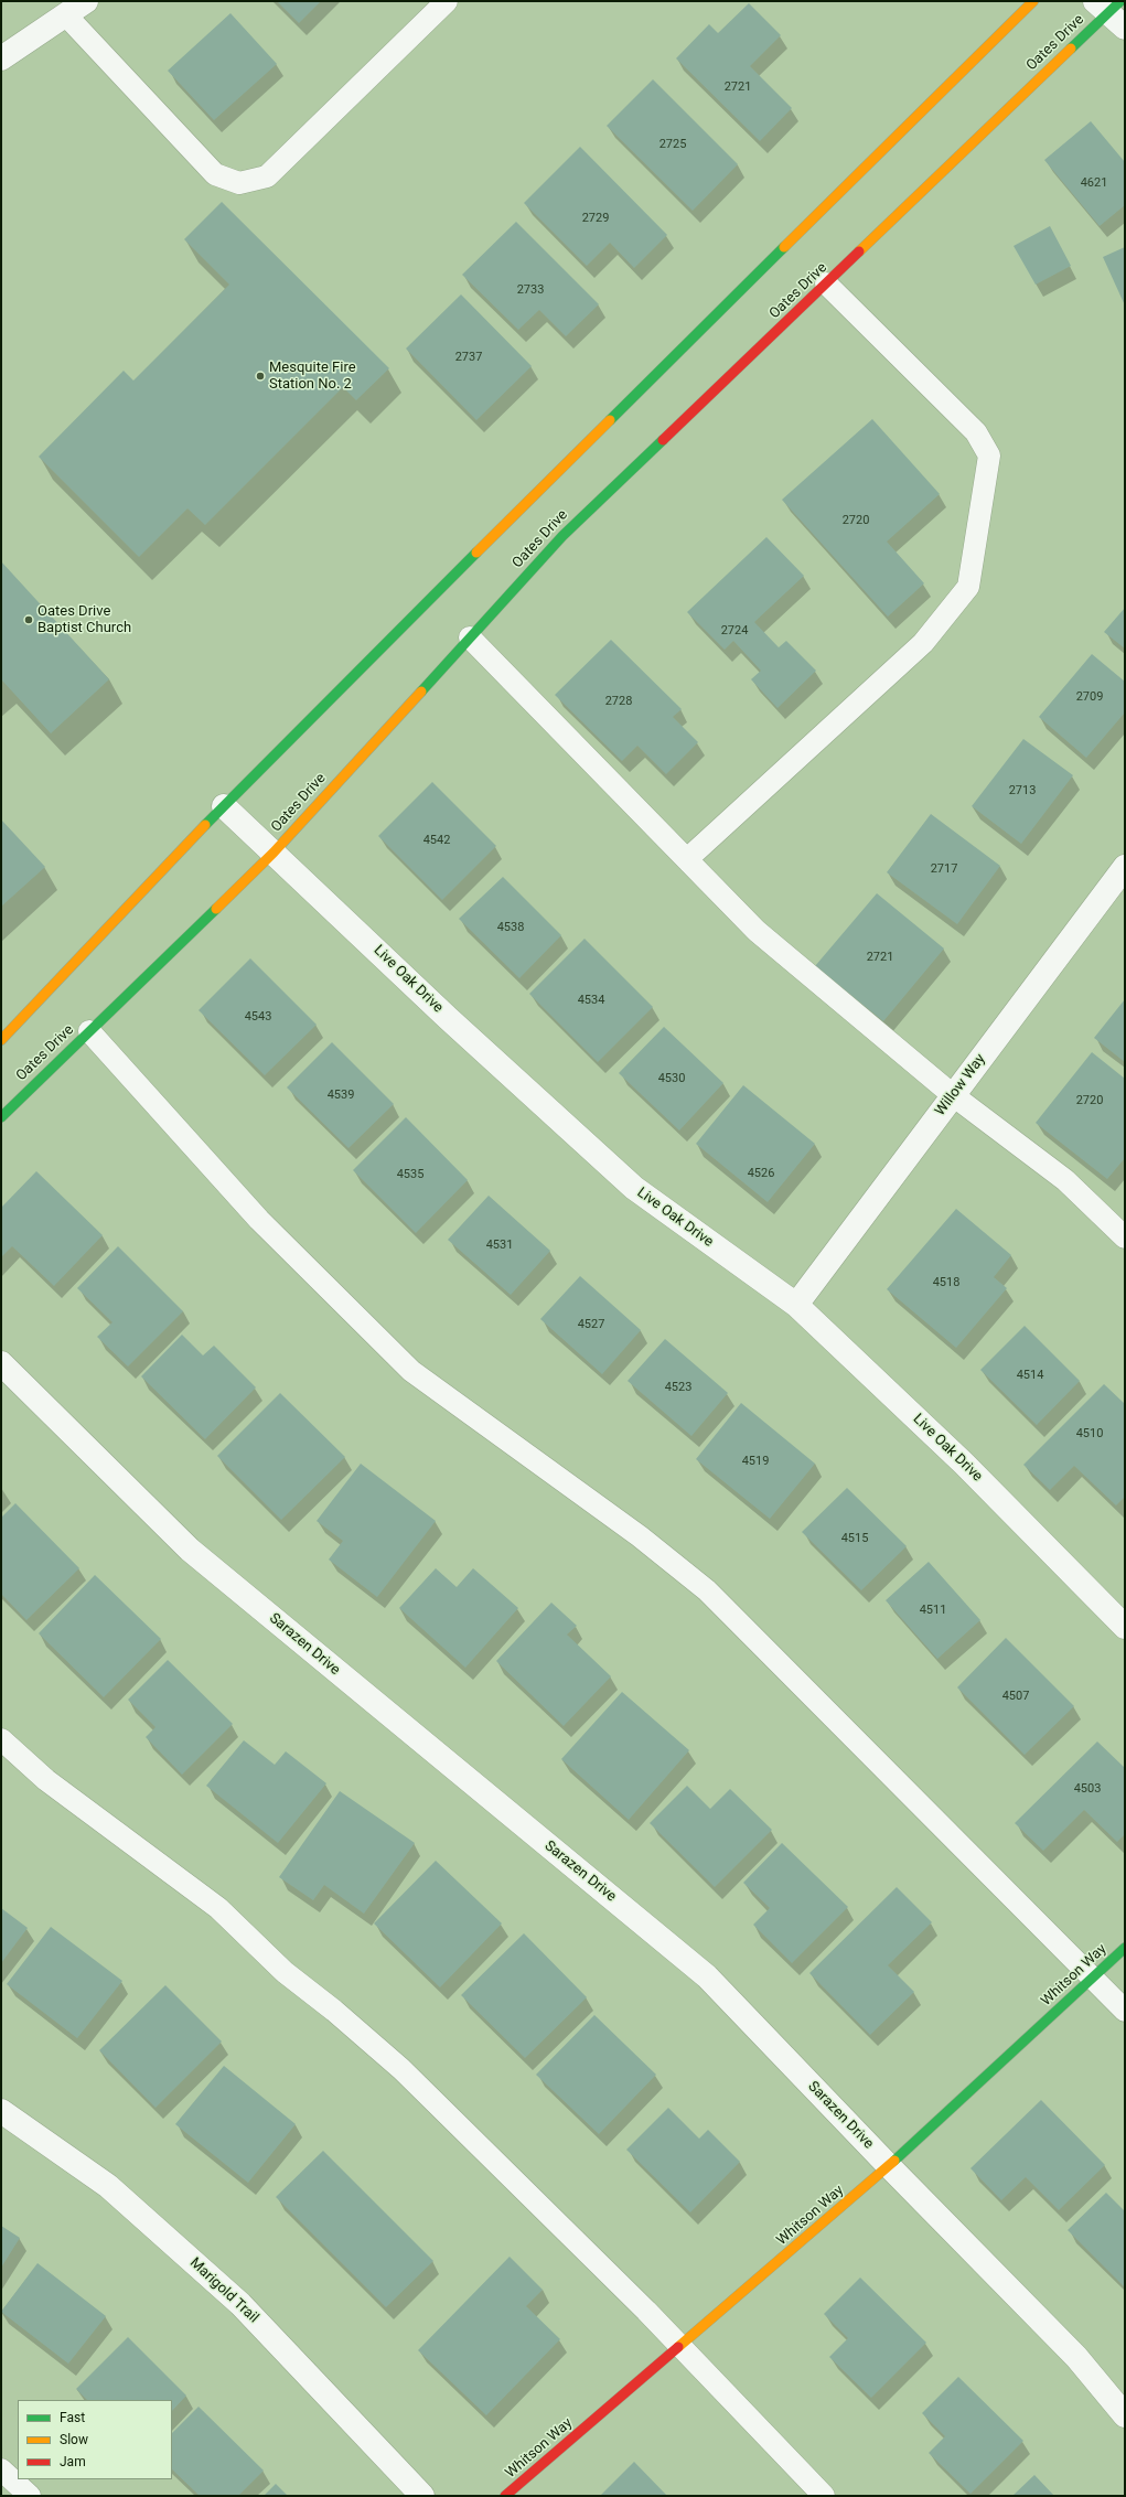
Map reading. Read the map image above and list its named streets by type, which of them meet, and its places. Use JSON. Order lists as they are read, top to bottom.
{
  "streets": {
    "main road": ["Oates Drive", "Whitson Way"],
    "street": [
      "Live Oak Drive",
      "Willow Way",
      "Sarazen Drive",
      "Marigold Trail"
    ]
  },
  "crossings": [
    ["Oates Drive", "Live Oak Drive"],
    ["Live Oak Drive", "Willow Way"],
    ["Sarazen Drive", "Whitson Way"]
  ],
  "places": ["Mesquite Fire Station No. 2", "Oates Drive Baptist Church"],
  "house_numbers": [
    "2721",
    "2725",
    "4621",
    "2729",
    "2733",
    "2737",
    "2720",
    "2724",
    "2709",
    "2728",
    "2713",
    "4542",
    "2717",
    "4538",
    "2721",
    "4534",
    "4543",
    "4530",
    "4539",
    "2720",
    "4526",
    "4535",
    "4531",
    "4518",
    "4527",
    "4514",
    "4523",
    "4510",
    "4519",
    "4515",
    "4511",
    "4507",
    "4503"
  ],
  "legend": ["Fast", "Slow", "Jam"]
}
